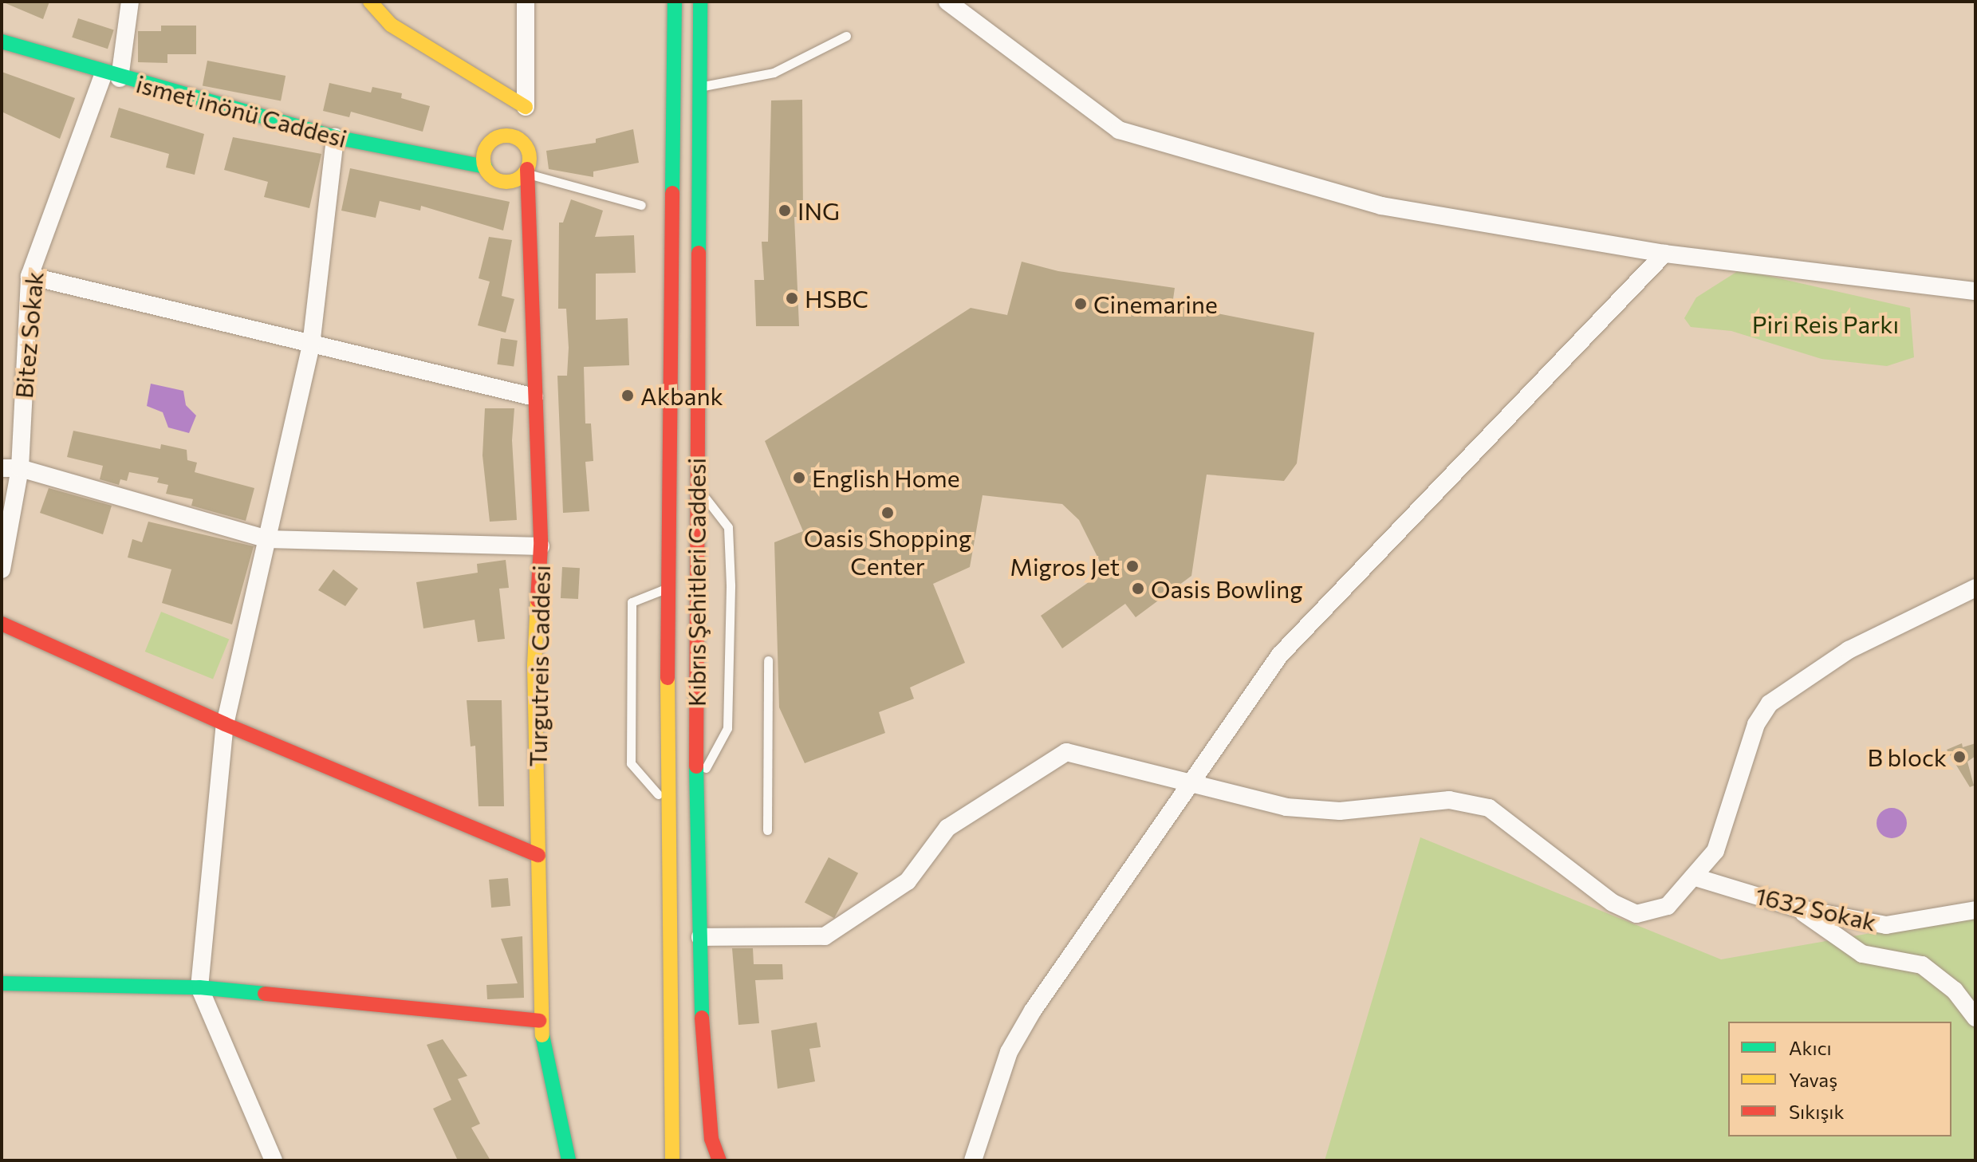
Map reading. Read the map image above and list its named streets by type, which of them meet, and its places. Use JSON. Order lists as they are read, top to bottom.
{
  "streets": {
    "main road": ["ismet inönü Caddesi", "Kıbrıs Şehitleri Caddesi", "Turgutreis Caddesi"],
    "street": ["Bitez Sokak", "1632 Sokak"]
  },
  "crossings": [
    ["ismet inönü Caddesi", "Bitez Sokak"],
    ["ismet inönü Caddesi", "Turgutreis Caddesi"]
  ],
  "parks": ["Piri Reis Parkı"],
  "places": [
    "ING",
    "HSBC",
    "Cinemarine",
    "Akbank",
    "English Home",
    "Oasis Shopping Center",
    "Migros Jet",
    "Oasis Bowling",
    "B block"
  ],
  "legend": ["Akıcı", "Yavaş", "Sıkışık"]
}
